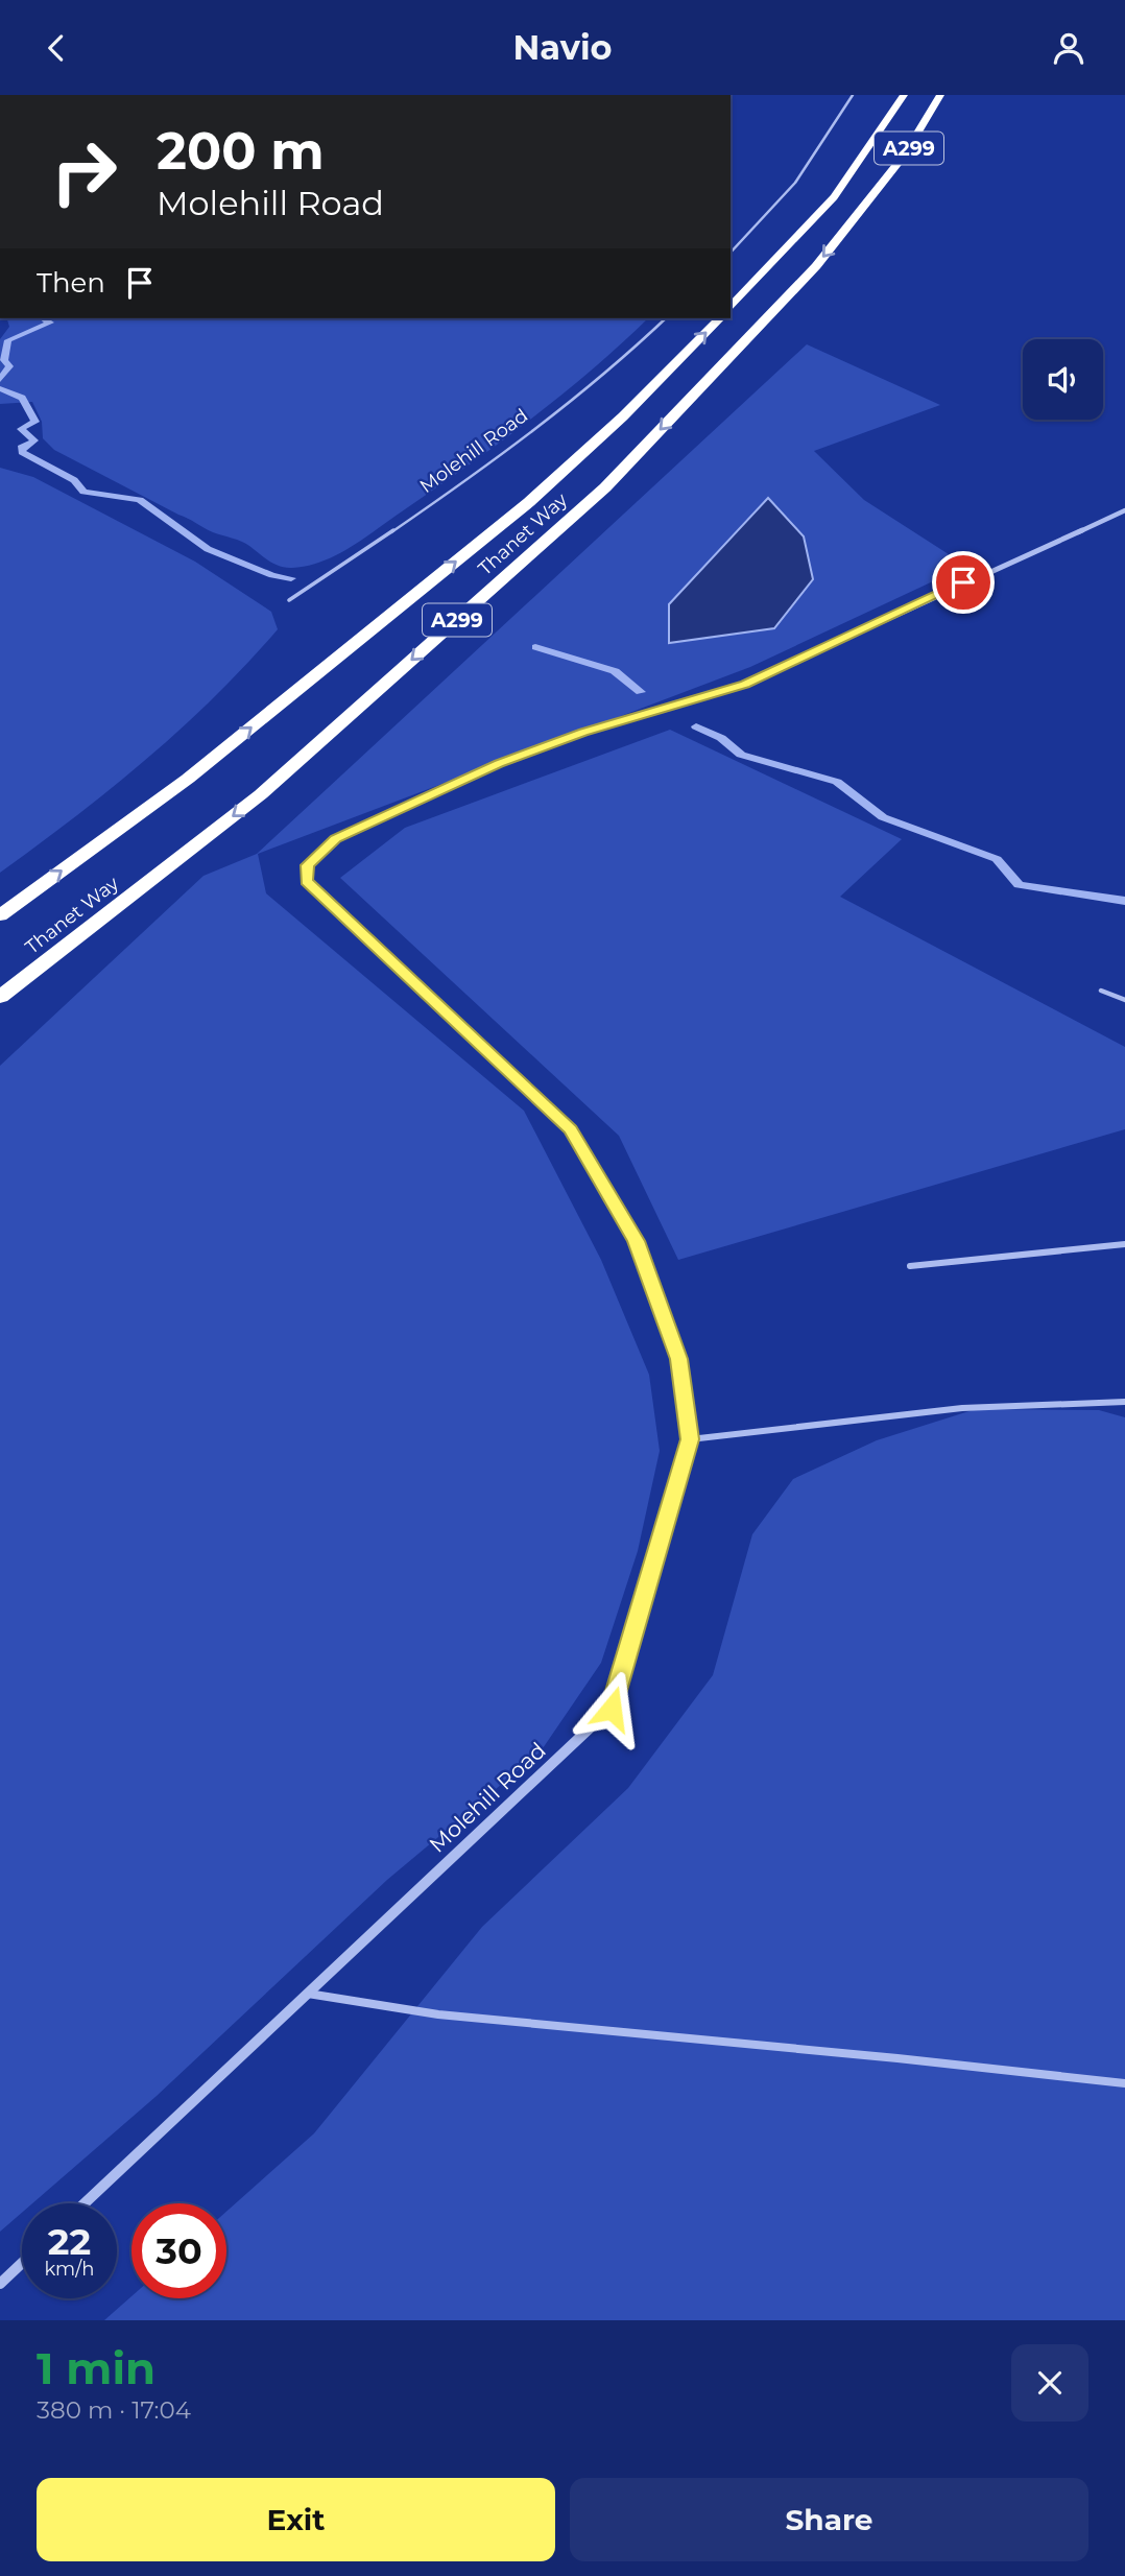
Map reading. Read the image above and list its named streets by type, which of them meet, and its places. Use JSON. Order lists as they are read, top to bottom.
{
  "streets": {
    "highway": ["A299", "Thanet Way"],
    "street": ["Molehill Road"]
  },
  "page": {
    "header": "Navio",
    "turn": ["200 m", "Molehill Road"],
    "then": "Then",
    "speed": "22 km/h",
    "limit": "30",
    "heading": ["1 min", "380 m · 17:04"],
    "buttons": ["Exit", "Share"]
  }
}
